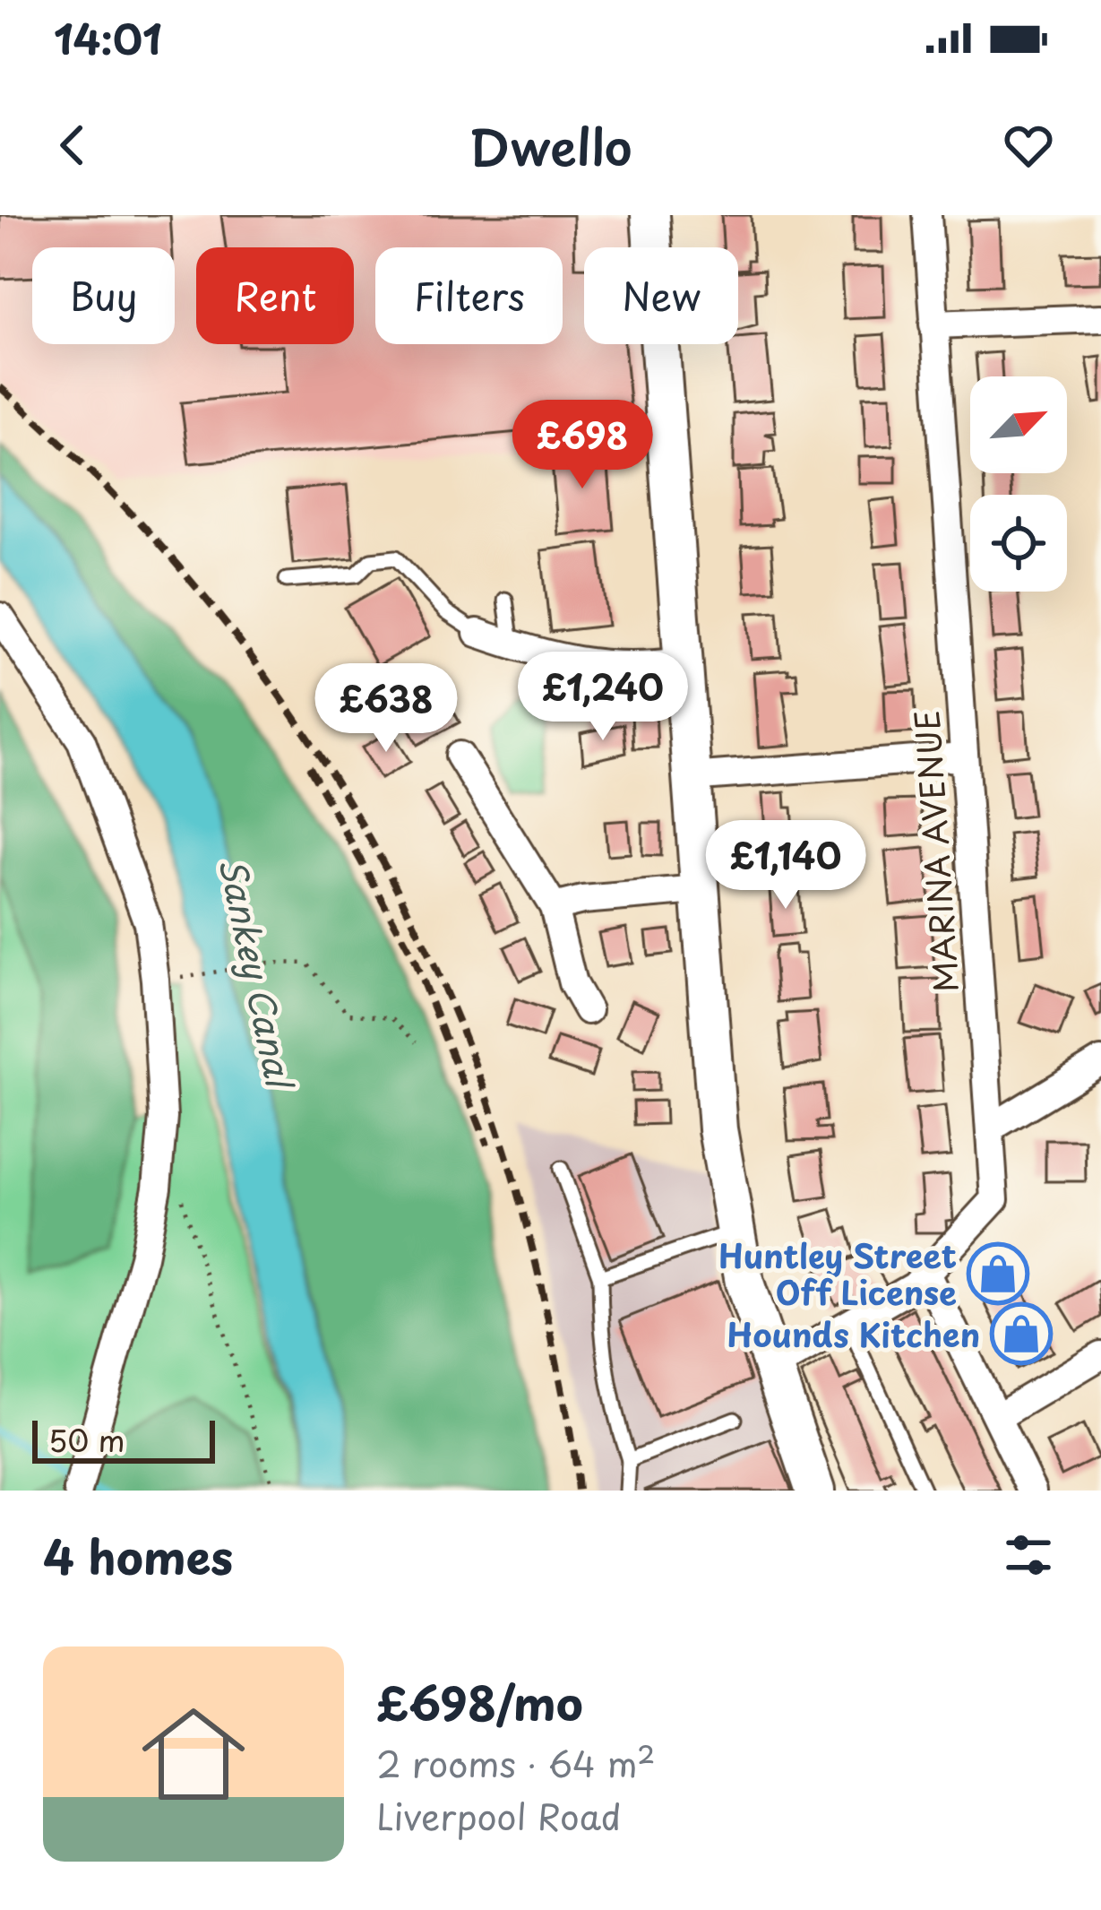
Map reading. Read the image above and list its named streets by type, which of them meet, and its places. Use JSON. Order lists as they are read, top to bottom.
{
  "streets": {
    "street": ["MARINA AVENUE"]
  },
  "water": ["Sankey Canal"],
  "places": {
    "shop": ["Huntley Street Off License", "Hounds Kitchen"]
  },
  "scale_bar": "50 m",
  "north": "top right",
  "page": {
    "status": "14:01",
    "header": "Dwello",
    "chip": [
      "Buy",
      "Rent",
      "Filters",
      "New"
    ],
    "price": [
      "£698",
      "£1,240",
      "£638",
      "£1,140"
    ],
    "scale": "50 m",
    "heading": "4 homes",
    "list": [
      {
        "name": "£698/mo",
        "note": "2 rooms · 64 m² · Liverpool Road"
      }
    ]
  }
}
